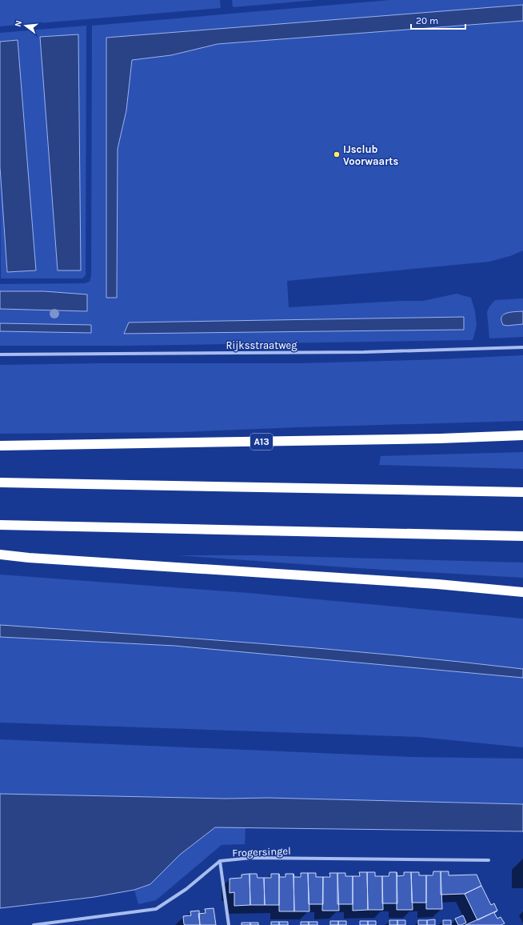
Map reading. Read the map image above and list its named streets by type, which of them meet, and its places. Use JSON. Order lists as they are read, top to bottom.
{
  "streets": {
    "highway": ["A13"],
    "street": ["Rijksstraatweg", "Frogersingel"]
  },
  "places": ["IJsclub Voorwaarts"],
  "scale_bar": "20 m",
  "north": "left"
}
